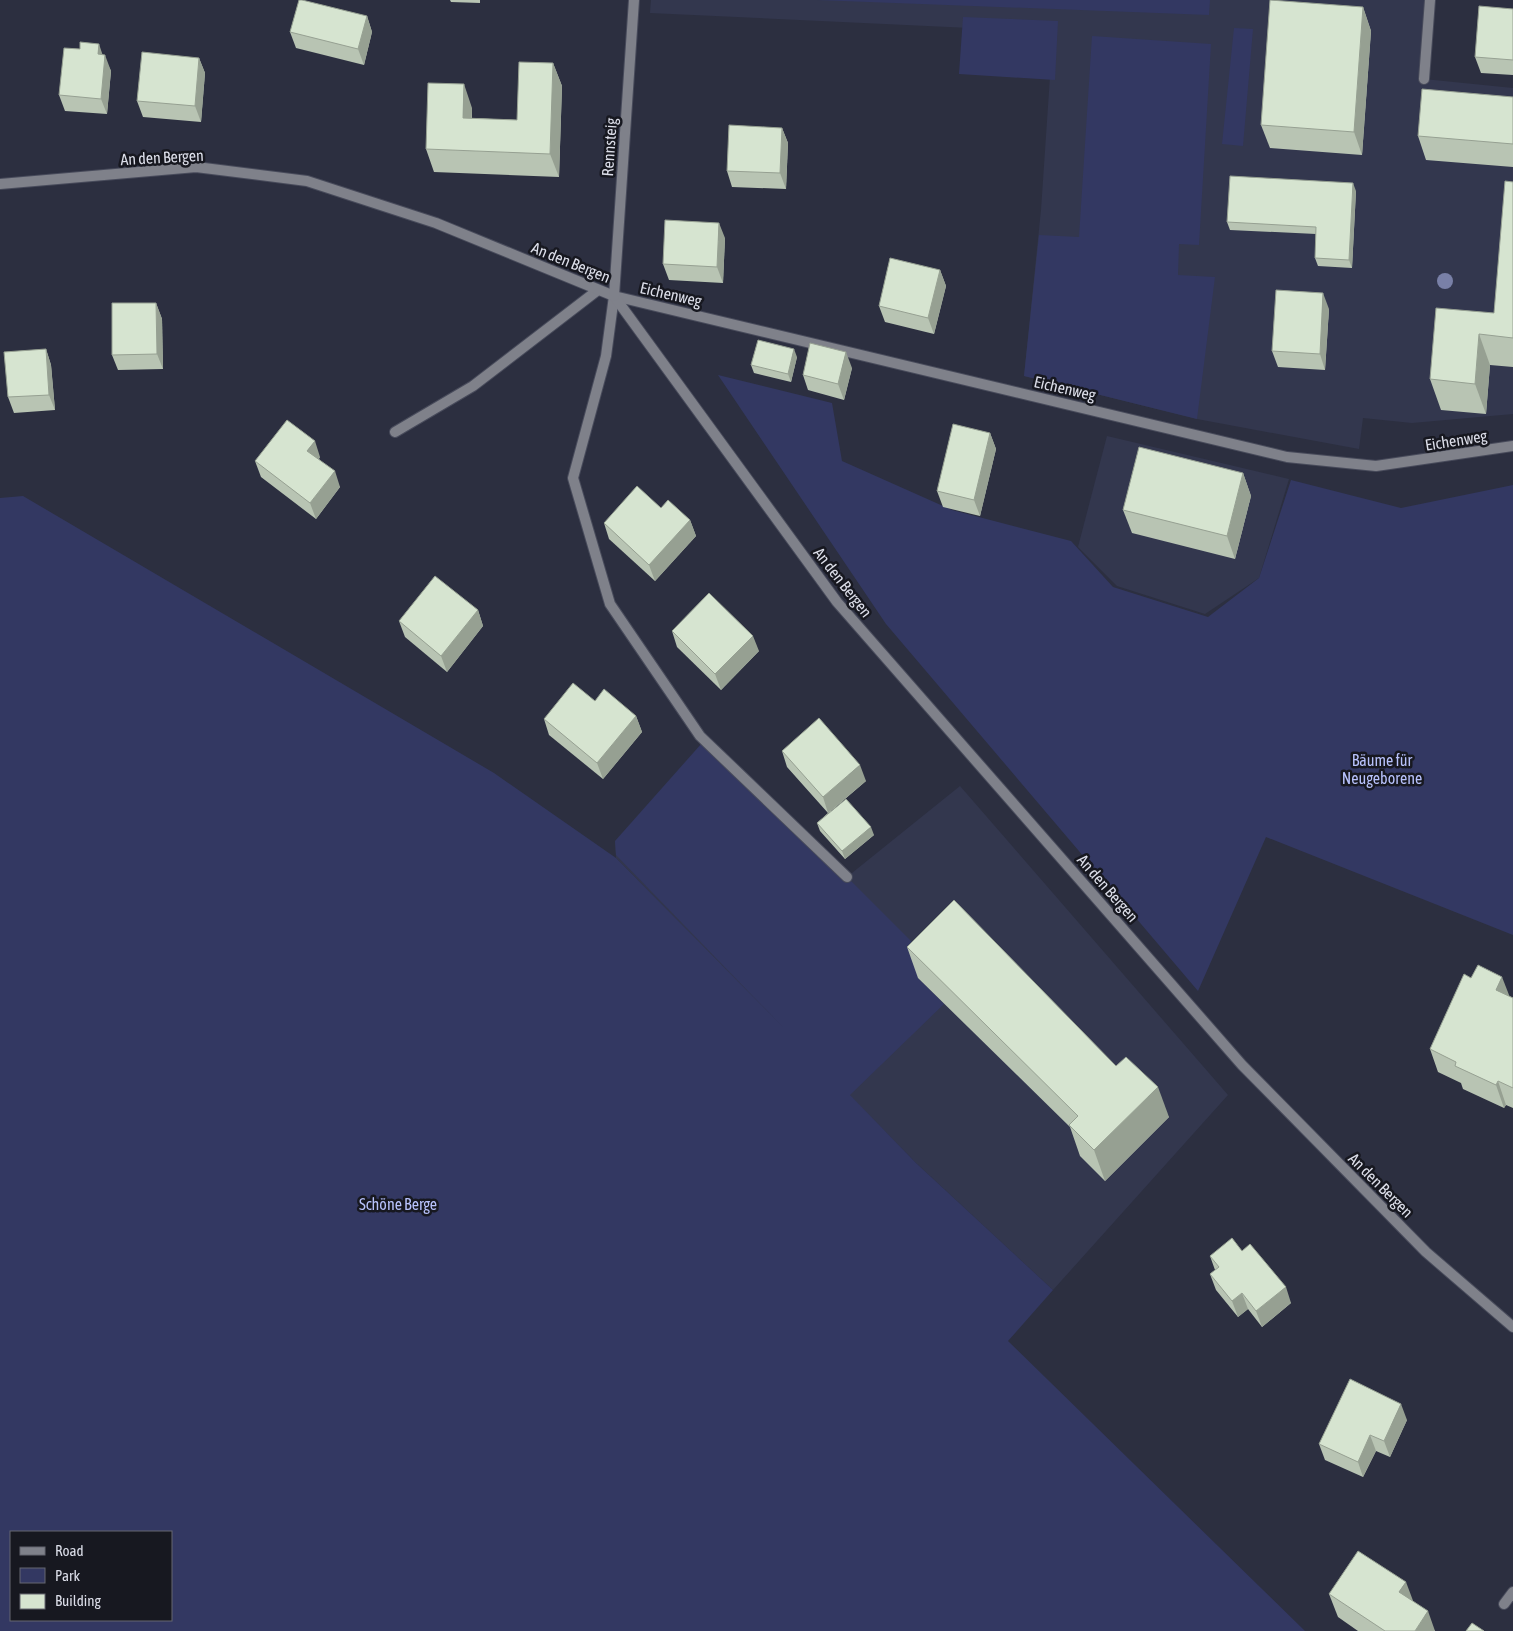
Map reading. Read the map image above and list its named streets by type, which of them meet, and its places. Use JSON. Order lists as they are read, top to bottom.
{
  "streets": {
    "street": ["Rennsteig", "An den Bergen", "Eichenweg"]
  },
  "crossings": [
    ["Rennsteig", "An den Bergen"],
    ["Rennsteig", "Eichenweg"],
    ["An den Bergen", "Eichenweg"]
  ],
  "parks": ["Bäume für Neugeborene", "Schöne Berge"],
  "legend": ["Road", "Park", "Building"]
}
